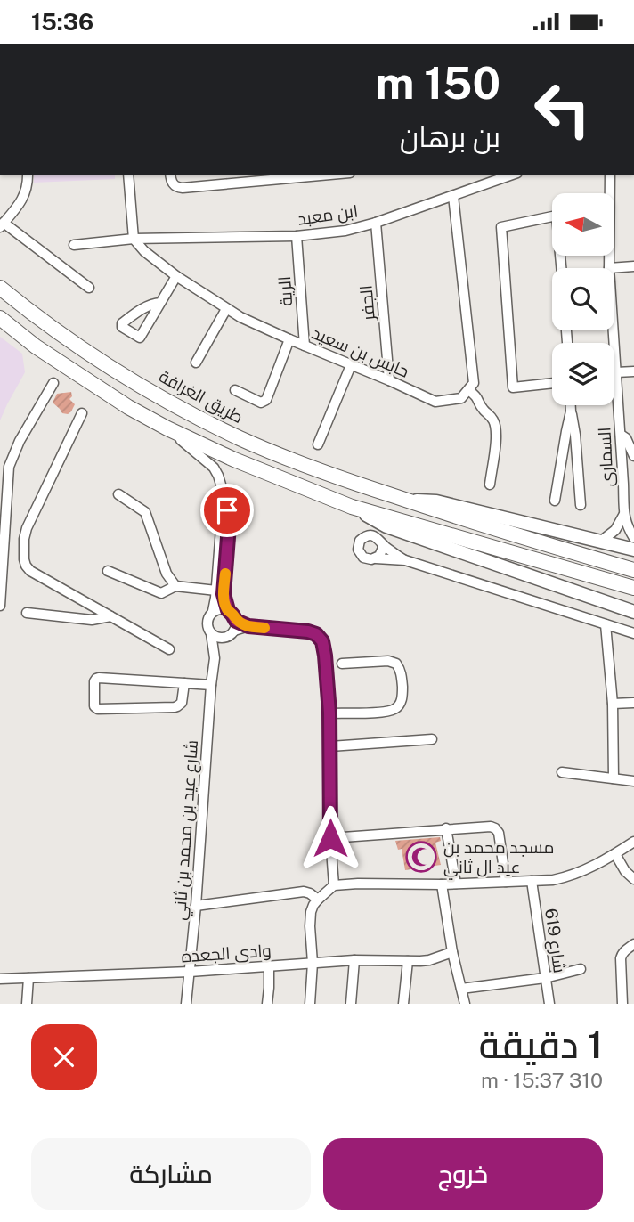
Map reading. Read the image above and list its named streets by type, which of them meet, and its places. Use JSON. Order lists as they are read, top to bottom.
{
  "streets": {
    "highway": ["طريق الغرافة"],
    "street": [
      "ابن معبد",
      "الرية",
      "الجفر",
      "حابس بن سعيد",
      "السمارى",
      "شارع عيد بن محمد بن ثاني",
      "شارع 619",
      "وادى الجعده"
    ]
  },
  "crossings": [
    ["ابن معبد", "الرية"],
    ["ابن معبد", "الجفر"],
    ["ابن معبد", "حابس بن سعيد"],
    ["الرية", "حابس بن سعيد"],
    ["الجفر", "حابس بن سعيد"],
    ["شارع عيد بن محمد بن ثاني", "وادى الجعده"]
  ],
  "places": {
    "mosque": ["مسجد محمد بن عيد ال ثاني"]
  },
  "north": "left",
  "page": {
    "status": "15:36",
    "turn": ["150 m", "بن برهان"],
    "heading": ["1 دقيقة", "310 m · 15:37"],
    "buttons": ["خروج", "مشاركة"]
  }
}
